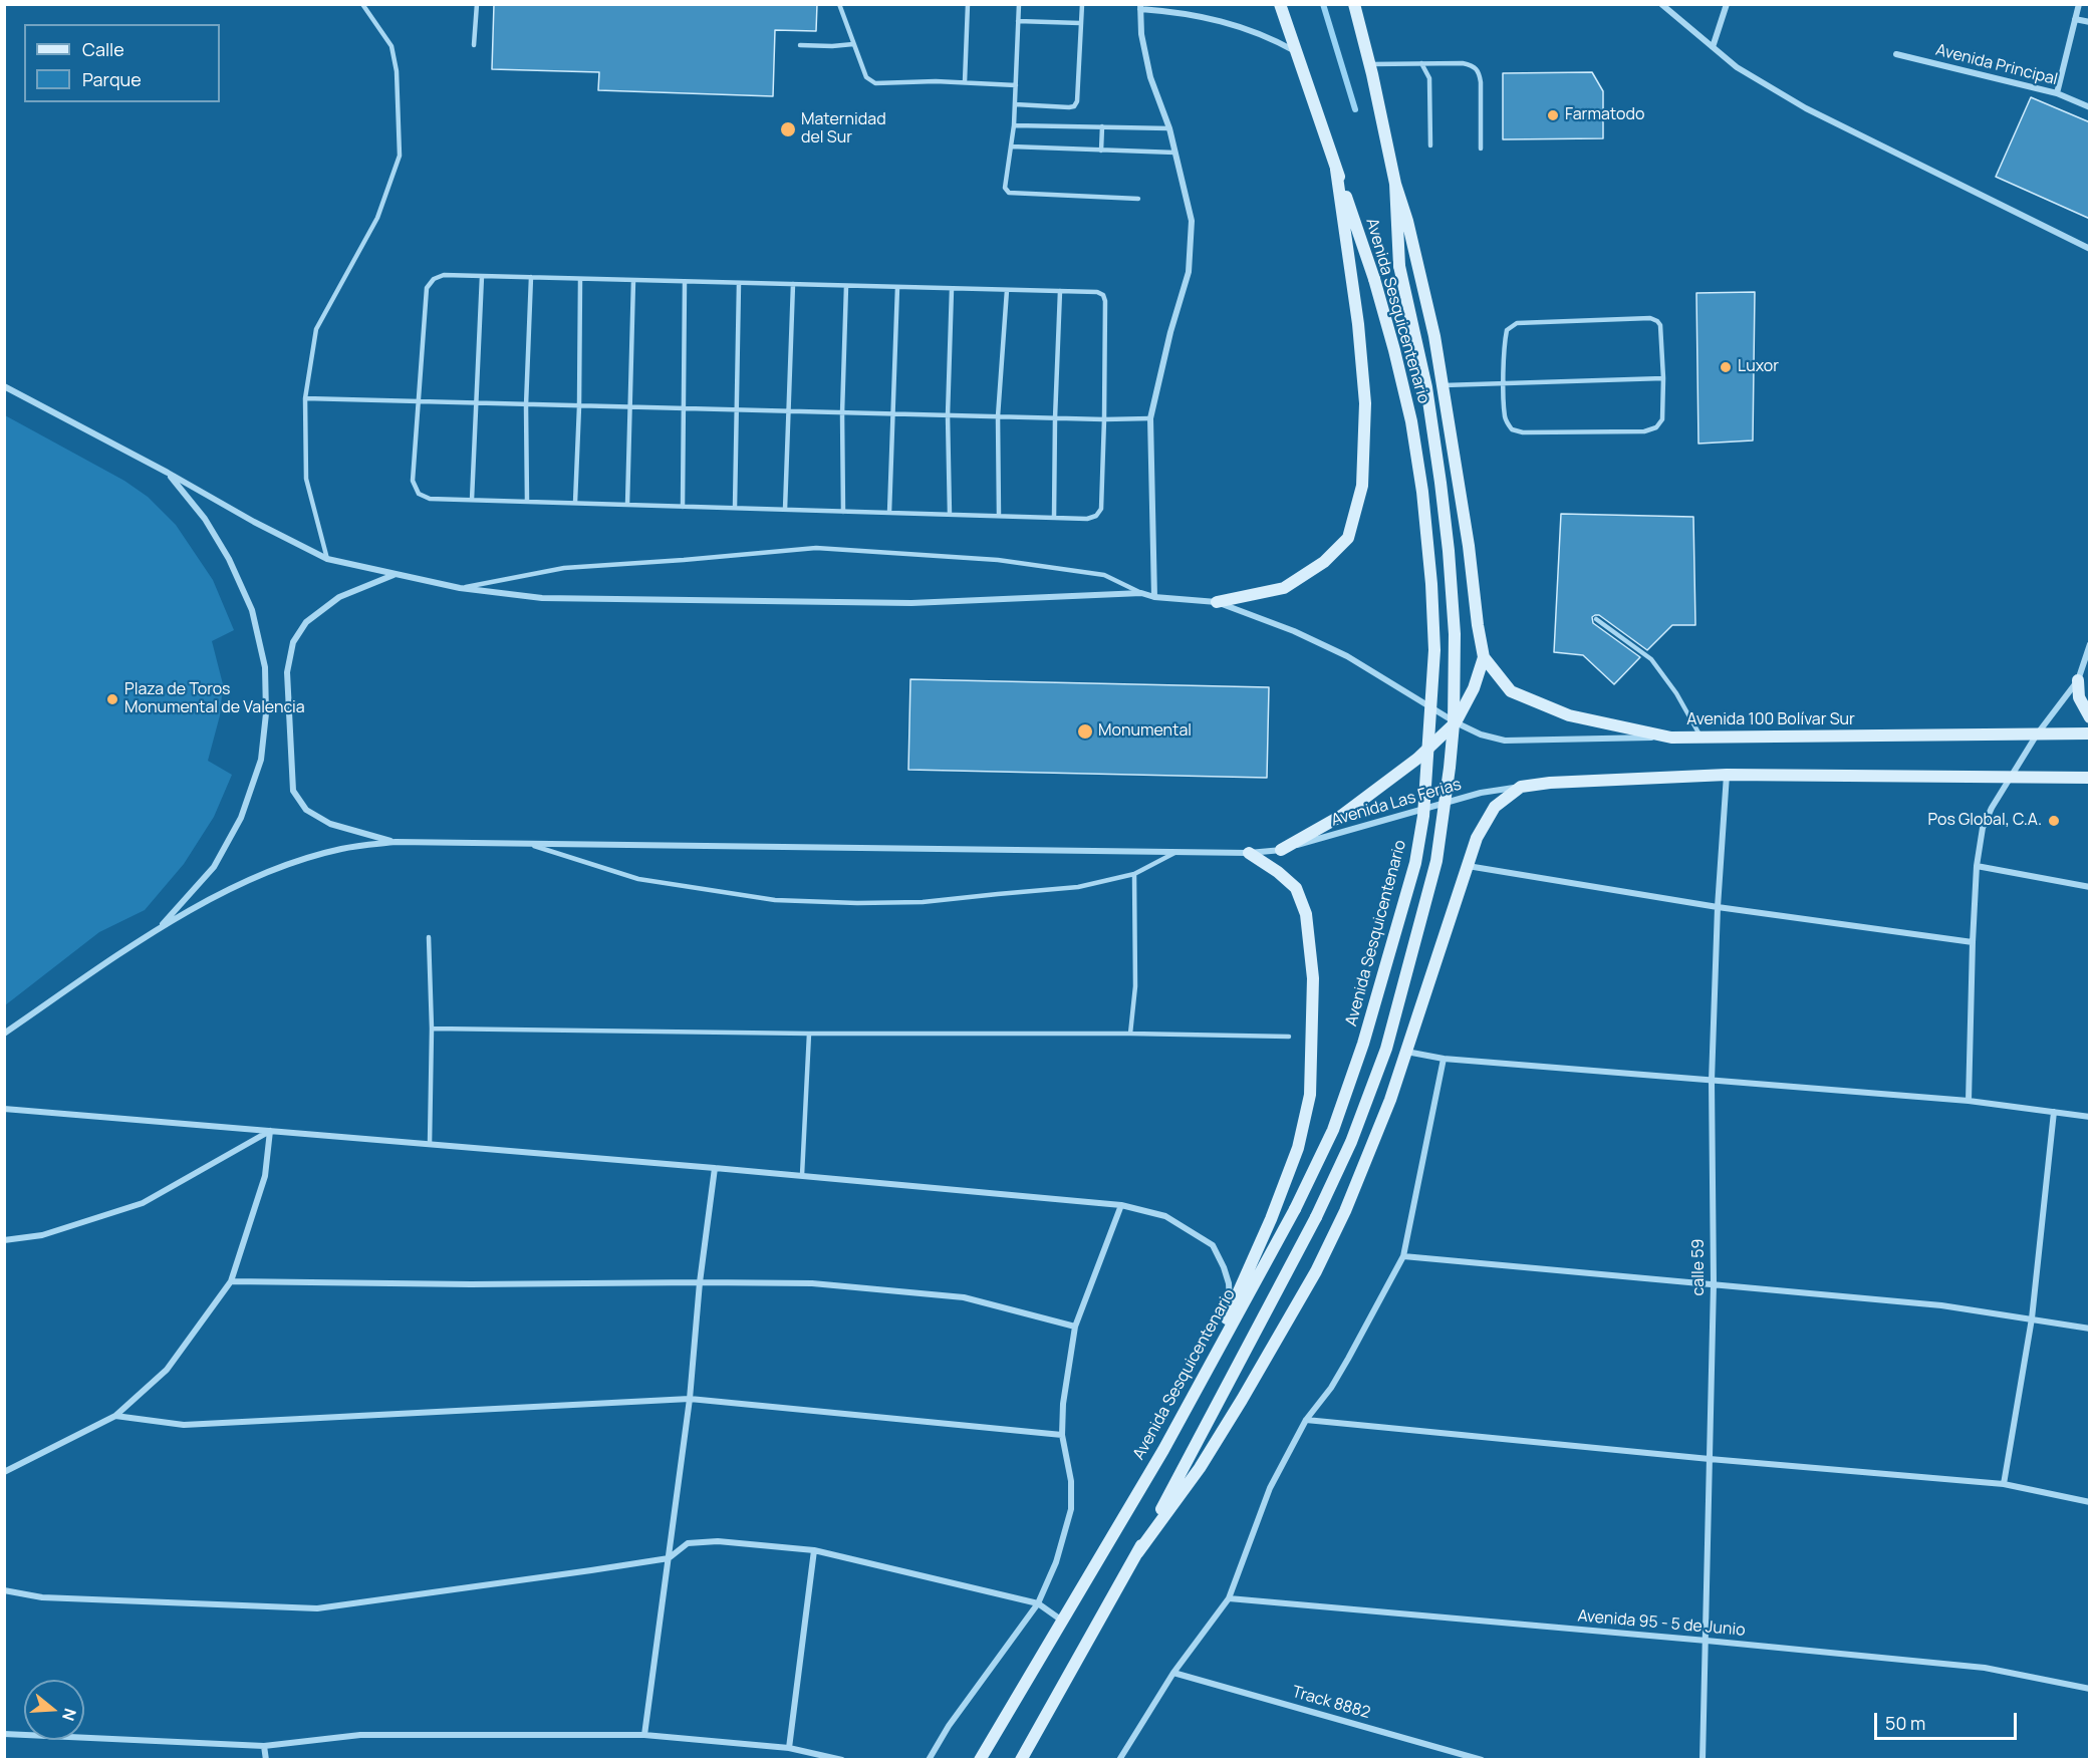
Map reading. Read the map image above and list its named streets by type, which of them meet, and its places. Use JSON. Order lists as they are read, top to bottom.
{
  "streets": {
    "main road": ["Avenida Sesquicentenario", "Avenida 100 Bolívar Sur"],
    "street": [
      "Avenida Principal",
      "Avenida Las Ferias",
      "calle 59",
      "Avenida 95 - 5 de Junio",
      "Track 8882"
    ]
  },
  "crossings": [
    ["calle 59", "Avenida 95 - 5 de Junio"]
  ],
  "places": [
    "Farmatodo",
    "Maternidad del Sur",
    "Luxor",
    "Plaza de Toros Monumental de Valencia",
    "Monumental",
    "Pos Global, C.A."
  ],
  "legend": ["Calle", "Parque"],
  "scale_bar": "50 m",
  "north": "right"
}
